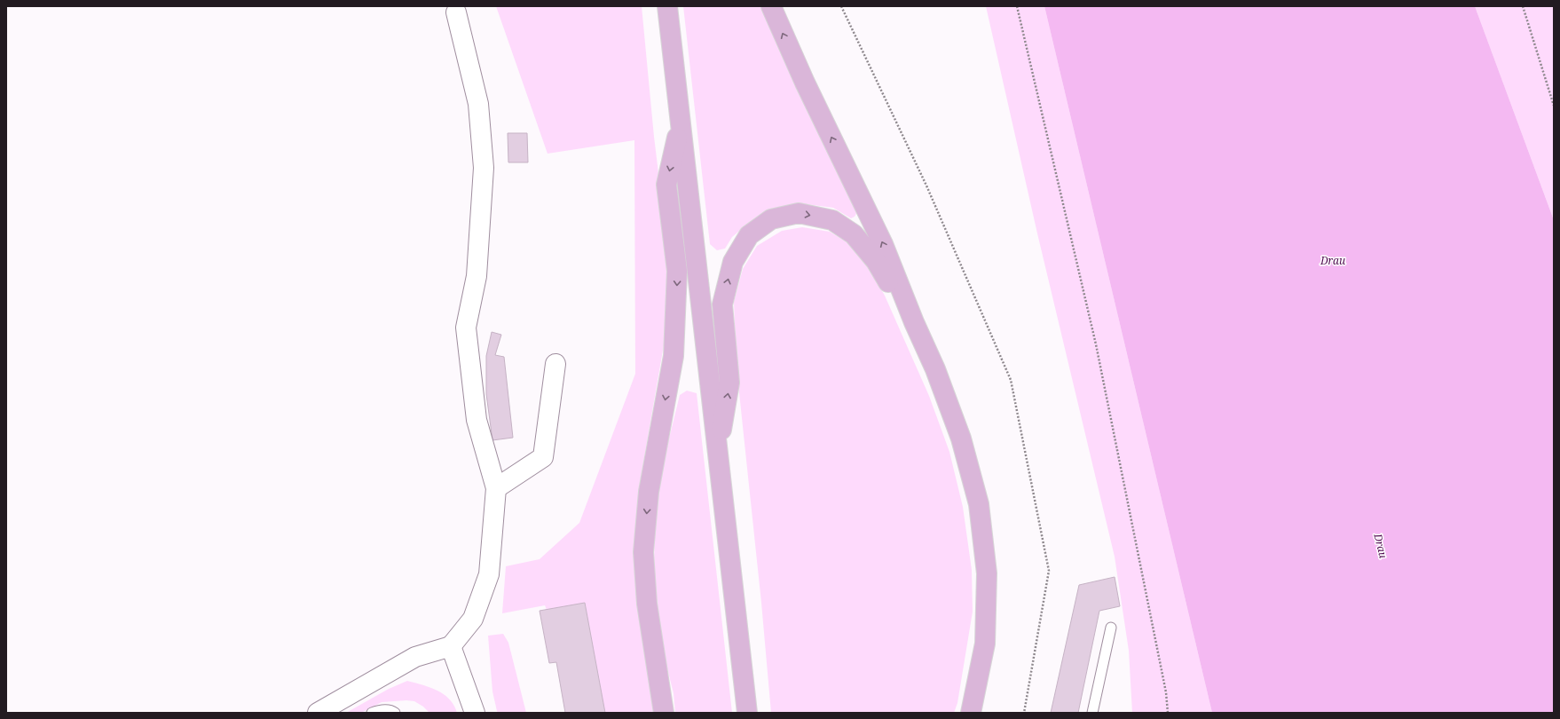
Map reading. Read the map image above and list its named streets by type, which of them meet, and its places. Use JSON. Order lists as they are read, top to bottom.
{
  "water": ["Drau"]
}
